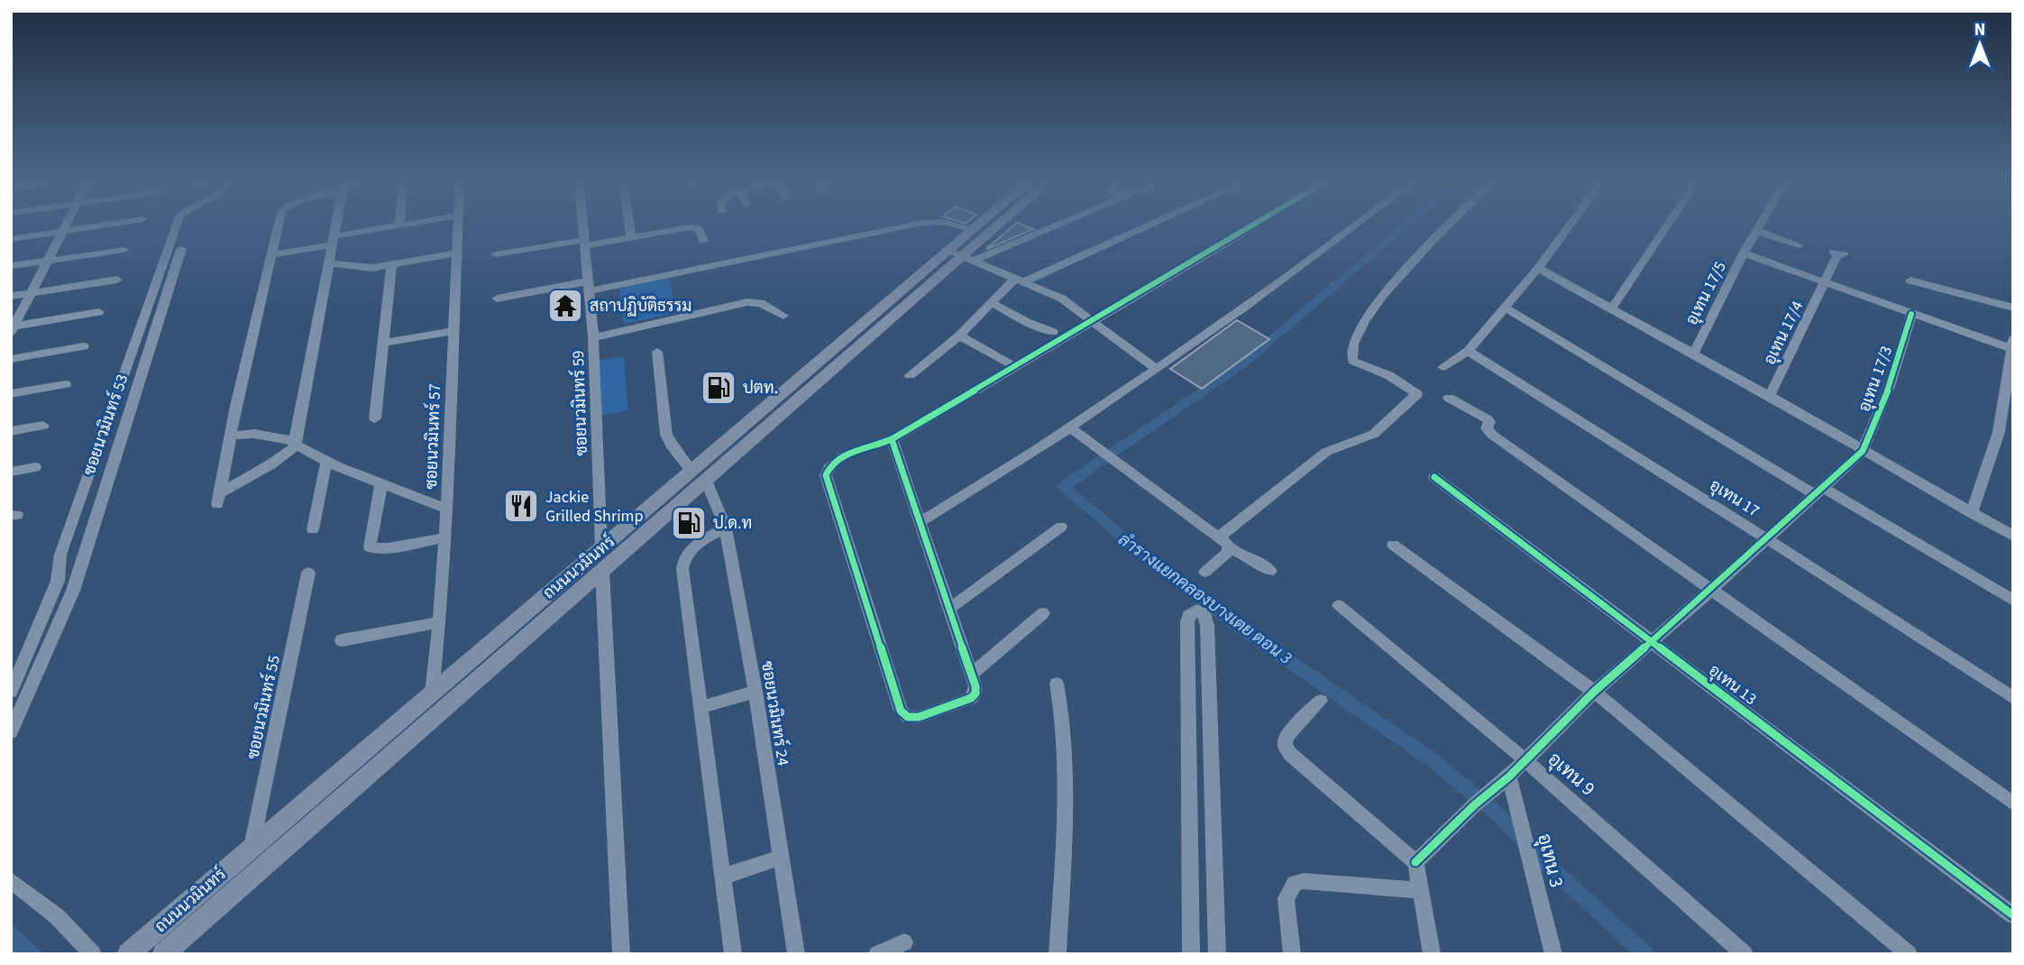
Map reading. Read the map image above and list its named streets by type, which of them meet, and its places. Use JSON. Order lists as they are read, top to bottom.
{
  "streets": {
    "main road": ["ถนนนวมินทร์"],
    "street": [
      "อุเทน 17/5",
      "อุเทน 17/4",
      "อุเทน 17/3",
      "ซอยนวมินทร์ 59",
      "ซอยนวมินทร์ 53",
      "ซอยนวมินทร์ 57",
      "อุเทน 17",
      "อุเทน 13",
      "ซอยนวมินทร์ 55",
      "ซอยนวมินทร์ 24",
      "อุเทน 9",
      "อุเทน 3"
    ]
  },
  "crossings": [
    ["ซอยนวมินทร์ 59", "ถนนนวมินทร์"],
    ["ซอยนวมินทร์ 57", "ถนนนวมินทร์"],
    ["ถนนนวมินทร์", "ซอยนวมินทร์ 55"],
    ["ถนนนวมินทร์", "ซอยนวมินทร์ 24"]
  ],
  "water": ["ลำรางแยกคลองบางเตย ตอน 3"],
  "places": {
    "temple": ["สถาปฏิบัติธรรม"],
    "fuel station": ["ปตท.", "ป.ด.ท"],
    "restaurant": ["Jackie Grilled Shrimp"]
  },
  "north": "top"
}
